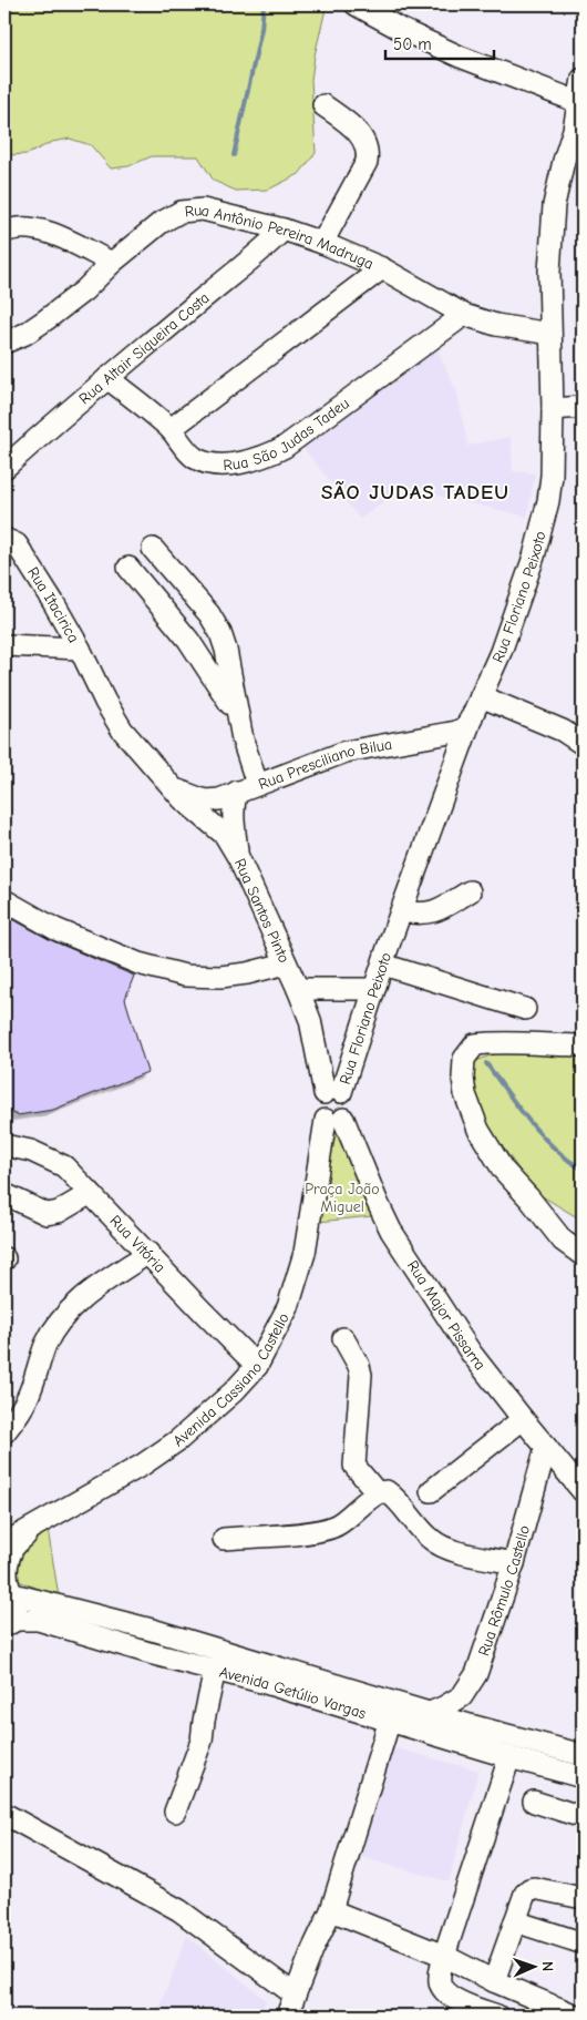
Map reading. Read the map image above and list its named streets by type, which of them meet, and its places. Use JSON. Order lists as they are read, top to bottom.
{
  "streets": {
    "street": [
      "Rua Antônio Pereira Madruga",
      "Rua Altair Siqueira Costa",
      "Rua São Judas Tadeu",
      "Rua Floriano Peixoto",
      "Rua Itacirica",
      "Rua Presciliano Bilua",
      "Rua Santos Pinto",
      "Rua Vitória",
      "Rua Major Pissarra",
      "Avenida Cassiano Castello",
      "Rua Rômulo Castello",
      "Avenida Getúlio Vargas"
    ]
  },
  "crossings": [
    ["Rua Antônio Pereira Madruga", "Rua Altair Siqueira Costa"],
    ["Rua Antônio Pereira Madruga", "Rua São Judas Tadeu"],
    ["Rua Antônio Pereira Madruga", "Rua Floriano Peixoto"],
    ["Rua Altair Siqueira Costa", "Rua São Judas Tadeu"],
    ["Rua Floriano Peixoto", "Rua Presciliano Bilua"],
    ["Rua Floriano Peixoto", "Rua Santos Pinto"],
    ["Rua Itacirica", "Rua Presciliano Bilua"],
    ["Rua Itacirica", "Rua Santos Pinto"],
    ["Rua Presciliano Bilua", "Rua Santos Pinto"],
    ["Rua Vitória", "Avenida Cassiano Castello"],
    ["Rua Major Pissarra", "Avenida Cassiano Castello"],
    ["Rua Major Pissarra", "Rua Rômulo Castello"],
    ["Rua Rômulo Castello", "Avenida Getúlio Vargas"]
  ],
  "districts": ["SÃO JUDAS TADEU"],
  "parks": ["Praça João Miguel"],
  "scale_bar": "50 m",
  "north": "right"
}
